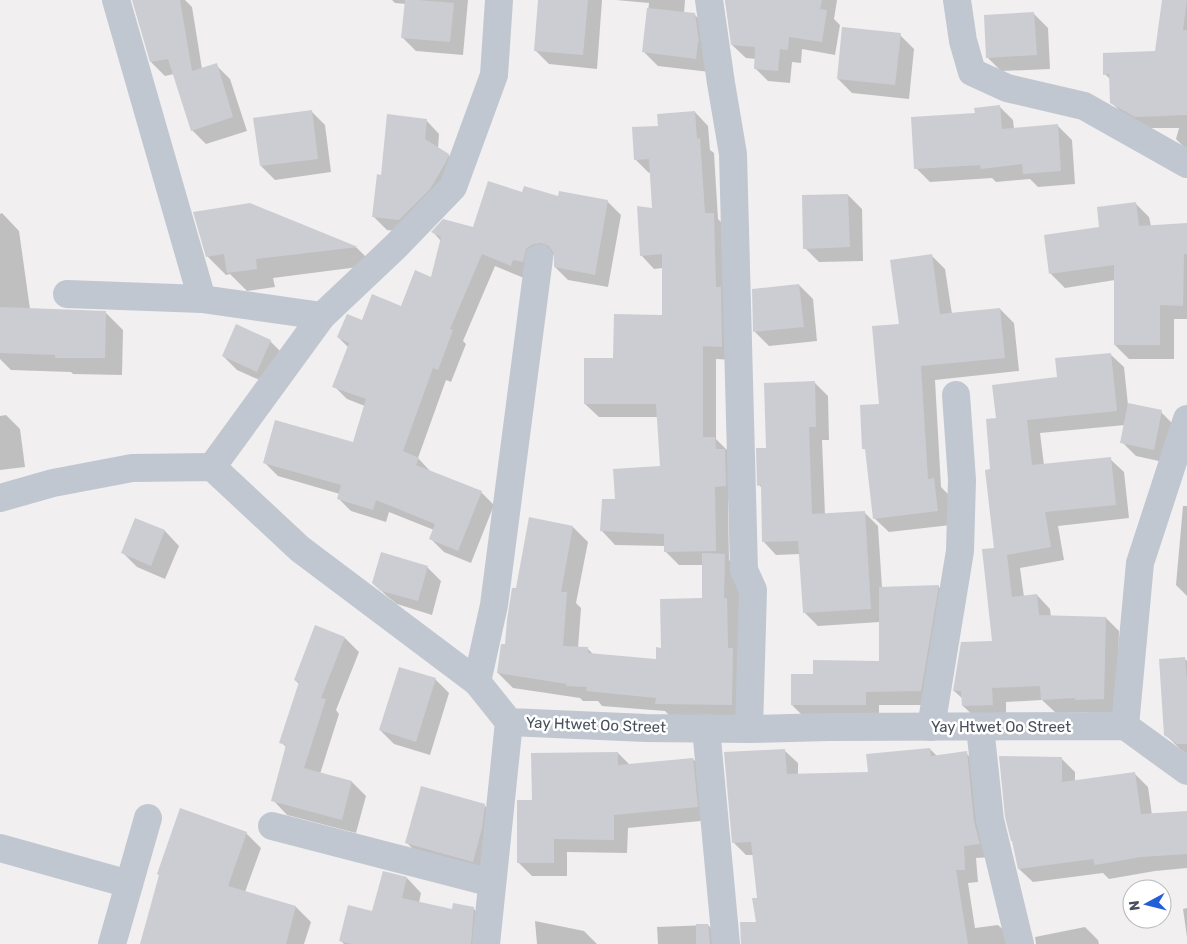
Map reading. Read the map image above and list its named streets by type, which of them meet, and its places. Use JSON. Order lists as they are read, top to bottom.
{
  "streets": {
    "street": ["Yay Htwet Oo Street"]
  },
  "north": "left"
}
